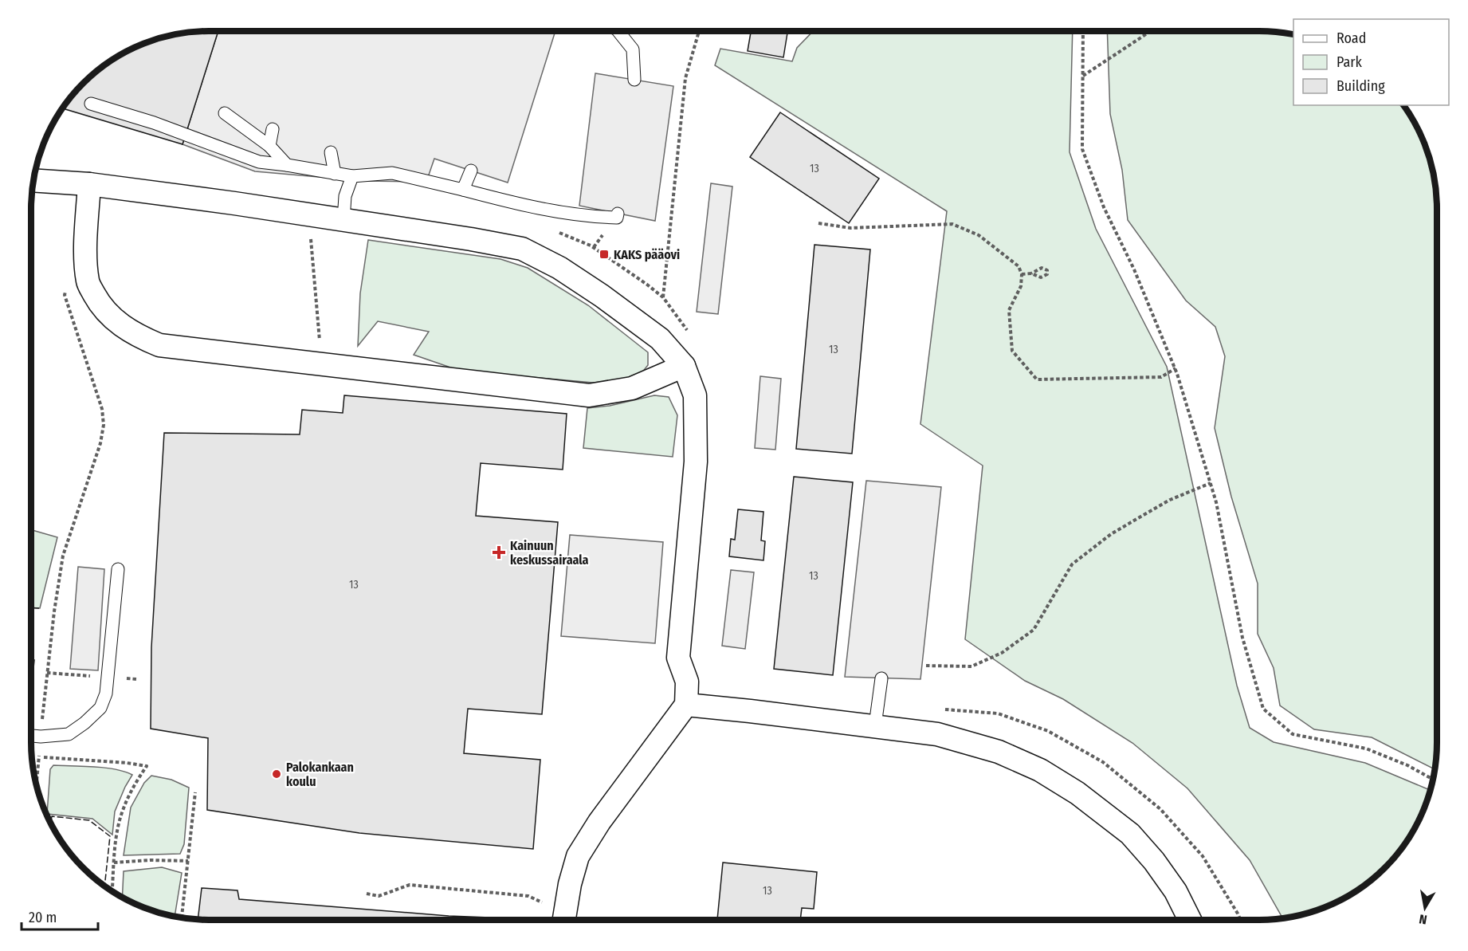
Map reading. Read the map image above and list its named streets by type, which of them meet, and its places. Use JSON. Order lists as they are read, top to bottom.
{
  "places": {
    "transit": ["KAKS pääovi"],
    "health": ["Kainuun keskussairaala"],
    "other": ["Palokankaan koulu"]
  },
  "house_numbers": [
    "13",
    "13",
    "13",
    "13",
    "13"
  ],
  "legend": ["Road", "Park", "Building"],
  "scale_bar": "20 m",
  "north": "bottom"
}
